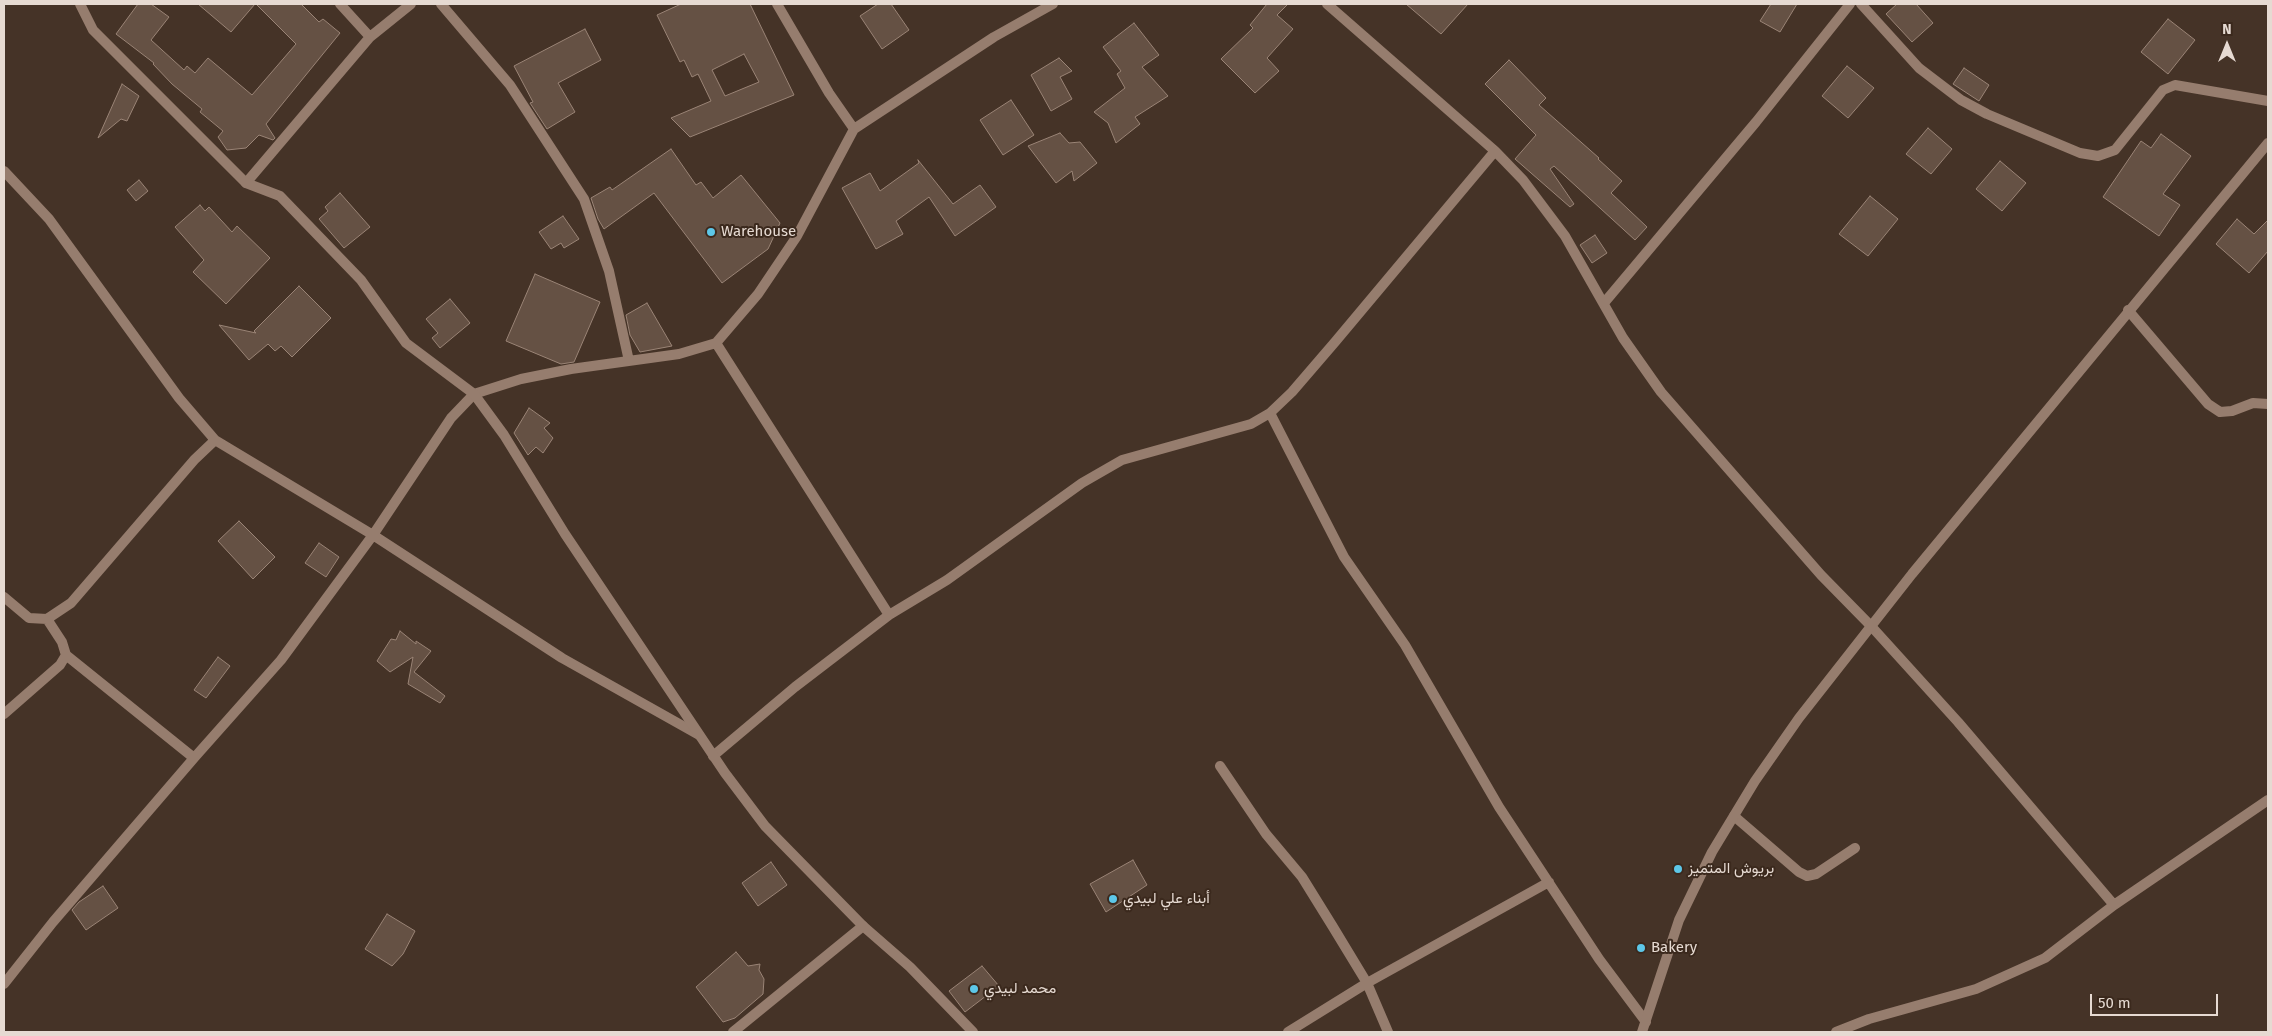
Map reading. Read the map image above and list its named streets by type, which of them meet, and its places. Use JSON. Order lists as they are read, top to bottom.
{
  "places": [
    "Warehouse",
    "بريوش المتميز",
    "أبناء علي لبيدي",
    "Bakery",
    "محمد لبيدي"
  ],
  "scale_bar": "50 m",
  "north": "top"
}
